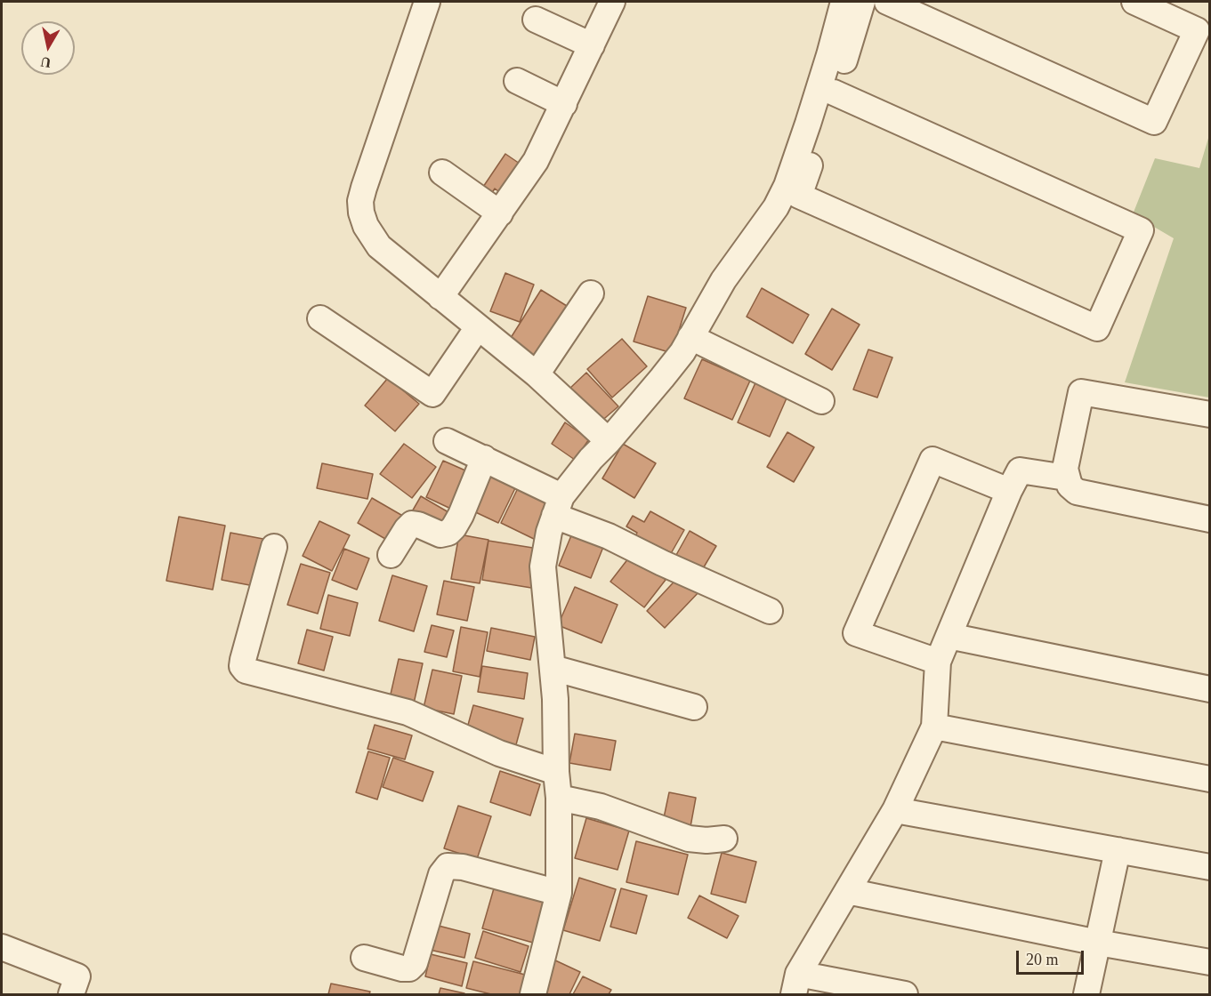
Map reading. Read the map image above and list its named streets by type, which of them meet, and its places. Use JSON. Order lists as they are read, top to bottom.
{
  "scale_bar": "20 m",
  "north": "bottom"
}
